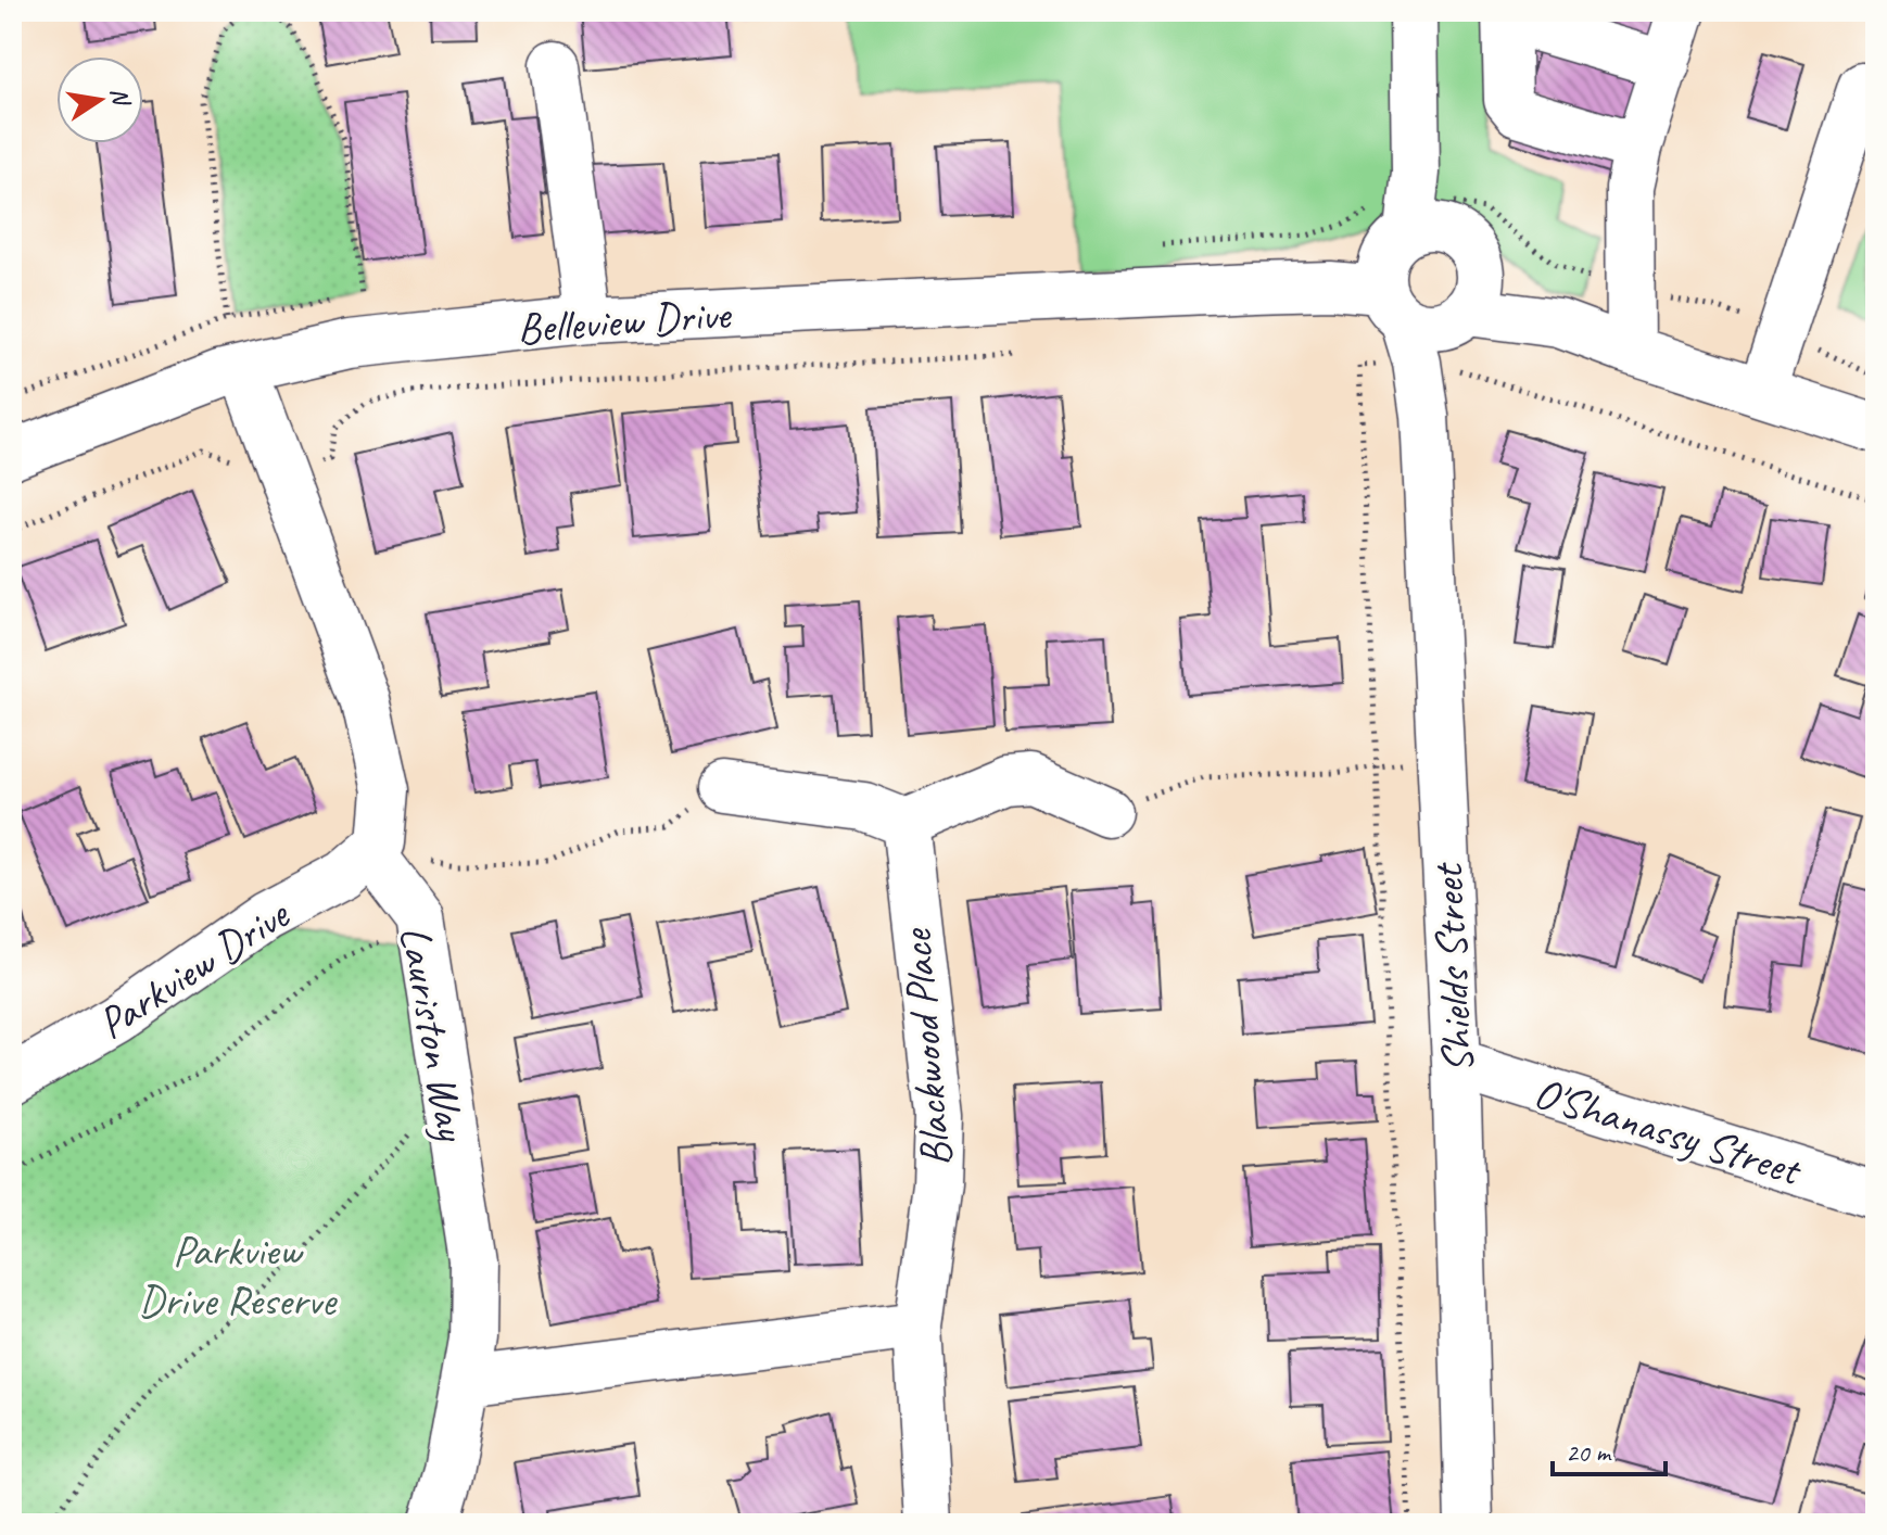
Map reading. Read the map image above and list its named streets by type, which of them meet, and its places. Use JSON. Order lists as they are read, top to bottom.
{
  "streets": {
    "street": [
      "Belleview Drive",
      "Parkview Drive",
      "Shields Street",
      "Lauriston Way",
      "Blackwood Place",
      "O'Shanassy Street"
    ]
  },
  "crossings": [
    ["Belleview Drive", "Shields Street"],
    ["Parkview Drive", "Lauriston Way"],
    ["Shields Street", "O'Shanassy Street"]
  ],
  "parks": ["Parkview Drive Reserve"],
  "scale_bar": "20 m",
  "north": "right"
}
